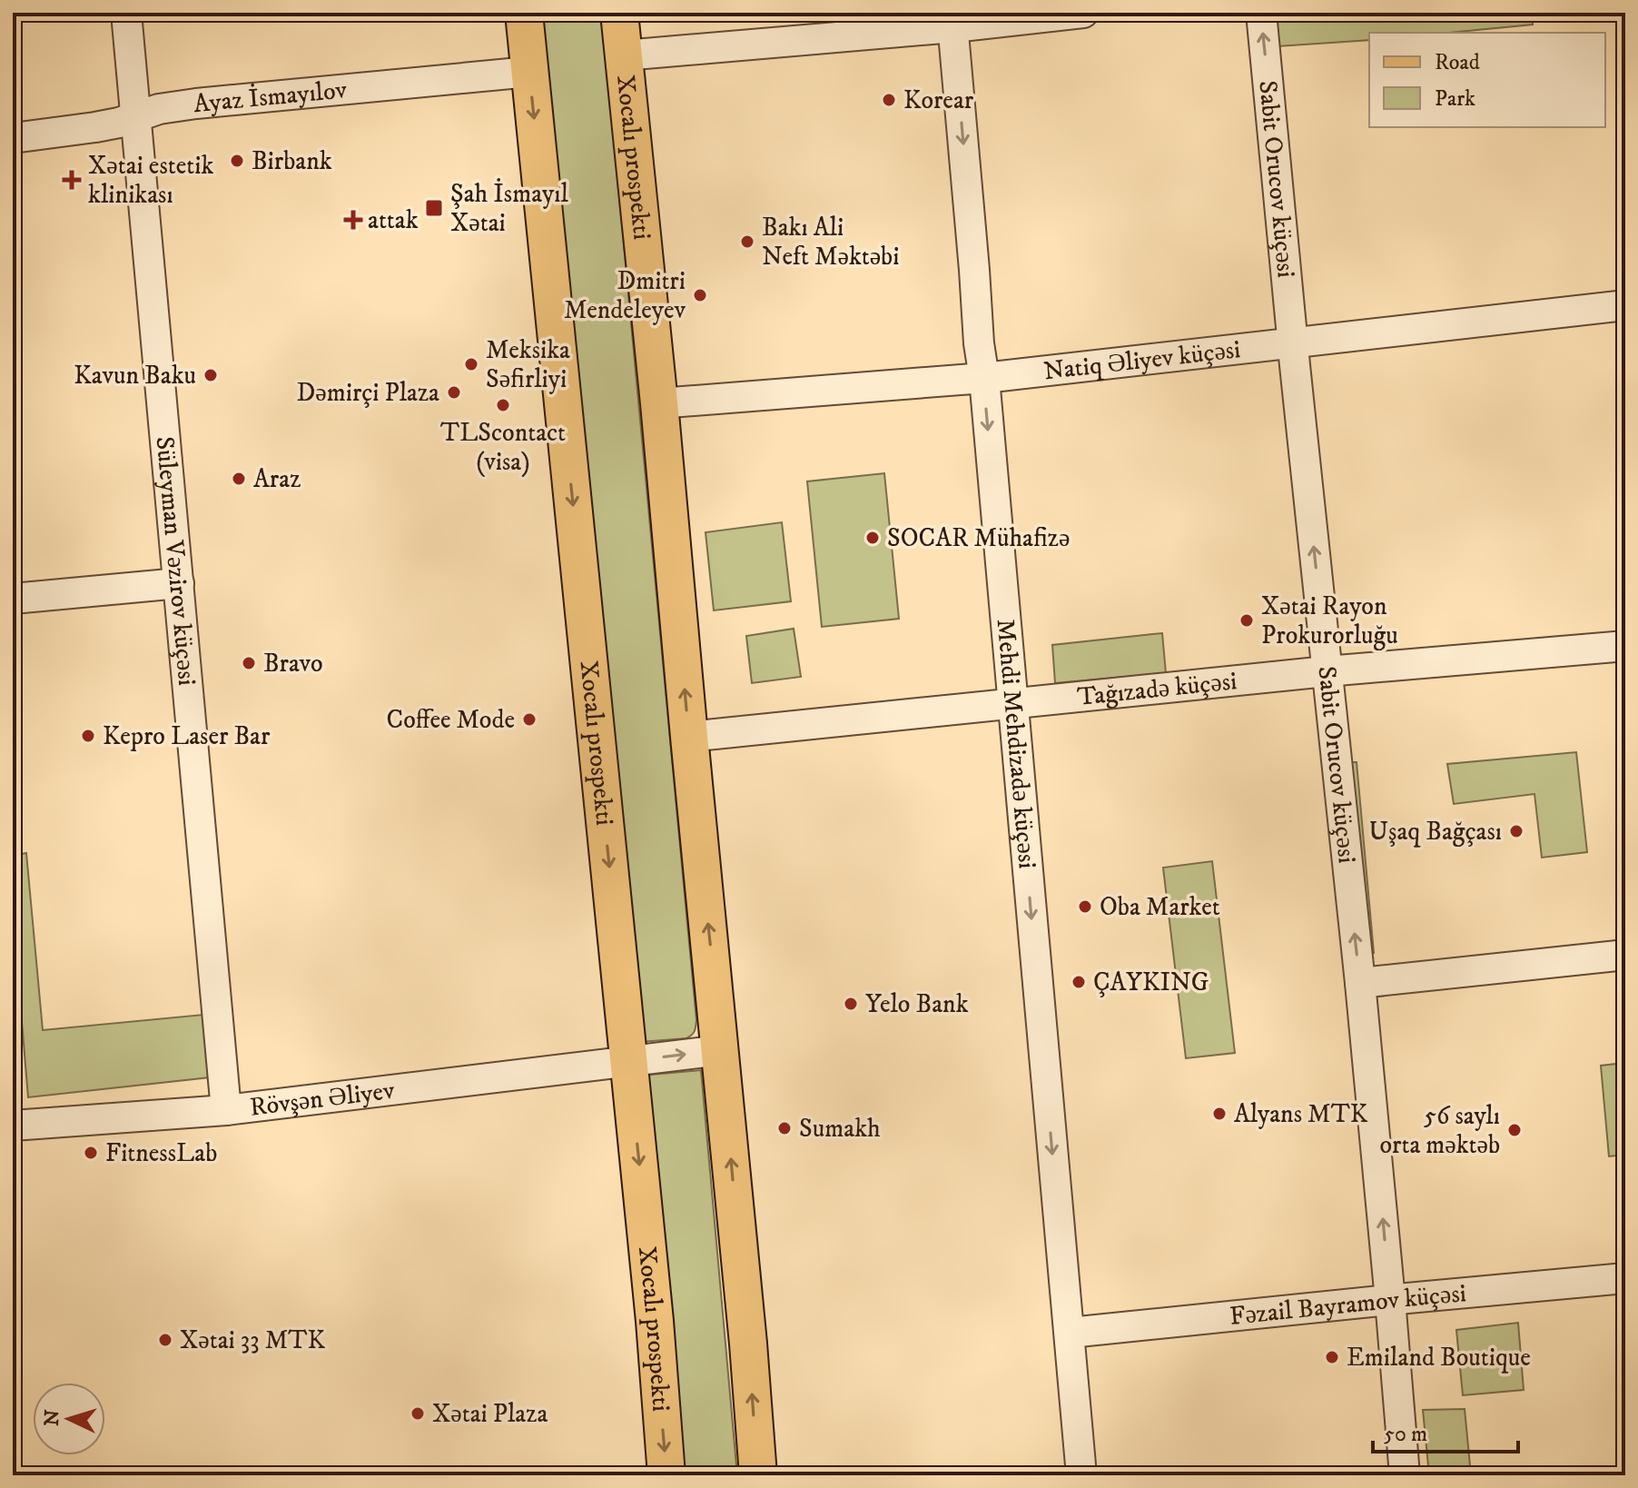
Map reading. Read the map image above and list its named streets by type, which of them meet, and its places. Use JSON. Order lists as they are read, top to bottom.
{
  "streets": {
    "main road": ["Xocalı prospekti"],
    "street": [
      "Ayaz İsmayılov",
      "Sabit Orucov küçəsi",
      "Natiq Əliyev küçəsi",
      "Süleyman Vəzirov küçəsi",
      "Tağızadə küçəsi",
      "Mehdi Mehdizadə küçəsi",
      "Rövşən Əliyev",
      "Fəzail Bayramov küçəsi"
    ]
  },
  "crossings": [
    ["Ayaz İsmayılov", "Xocalı prospekti"],
    ["Ayaz İsmayılov", "Süleyman Vəzirov küçəsi"],
    ["Xocalı prospekti", "Natiq Əliyev küçəsi"],
    ["Xocalı prospekti", "Tağızadə küçəsi"],
    ["Xocalı prospekti", "Rövşən Əliyev"],
    ["Sabit Orucov küçəsi", "Natiq Əliyev küçəsi"],
    ["Sabit Orucov küçəsi", "Tağızadə küçəsi"],
    ["Sabit Orucov küçəsi", "Fəzail Bayramov küçəsi"],
    ["Natiq Əliyev küçəsi", "Mehdi Mehdizadə küçəsi"],
    ["Süleyman Vəzirov küçəsi", "Rövşən Əliyev"],
    ["Tağızadə küçəsi", "Mehdi Mehdizadə küçəsi"],
    ["Mehdi Mehdizadə küçəsi", "Fəzail Bayramov küçəsi"]
  ],
  "one_way": ["Sabit Orucov küçəsi", "Mehdi Mehdizadə küçəsi"],
  "places": {
    "other": [
      "Korear",
      "Birbank",
      "Bakı Ali Neft Məktəbi",
      "Dmitri Mendeleyev",
      "Meksika Səfirliyi",
      "Kavun Baku",
      "Dəmirçi Plaza",
      "TLScontact (visa)",
      "Araz",
      "SOCAR Mühafizə",
      "Xətai Rayon Prokurorluğu",
      "Bravo",
      "Coffee Mode",
      "Kepro Laser Bar",
      "Uşaq Bağçası",
      "Oba Market",
      "ÇAYKING",
      "Yelo Bank",
      "Alyans MTK",
      "Sumakh",
      "56 saylı orta məktəb",
      "FitnessLab",
      "Xətai 33 MTK",
      "Emiland Boutique",
      "Xətai Plaza"
    ],
    "health": ["Xətai estetik klinikası", "attak"],
    "transit": ["Şah İsmayıl Xətai"]
  },
  "legend": ["Road", "Park"],
  "scale_bar": "50 m",
  "north": "left"
}
